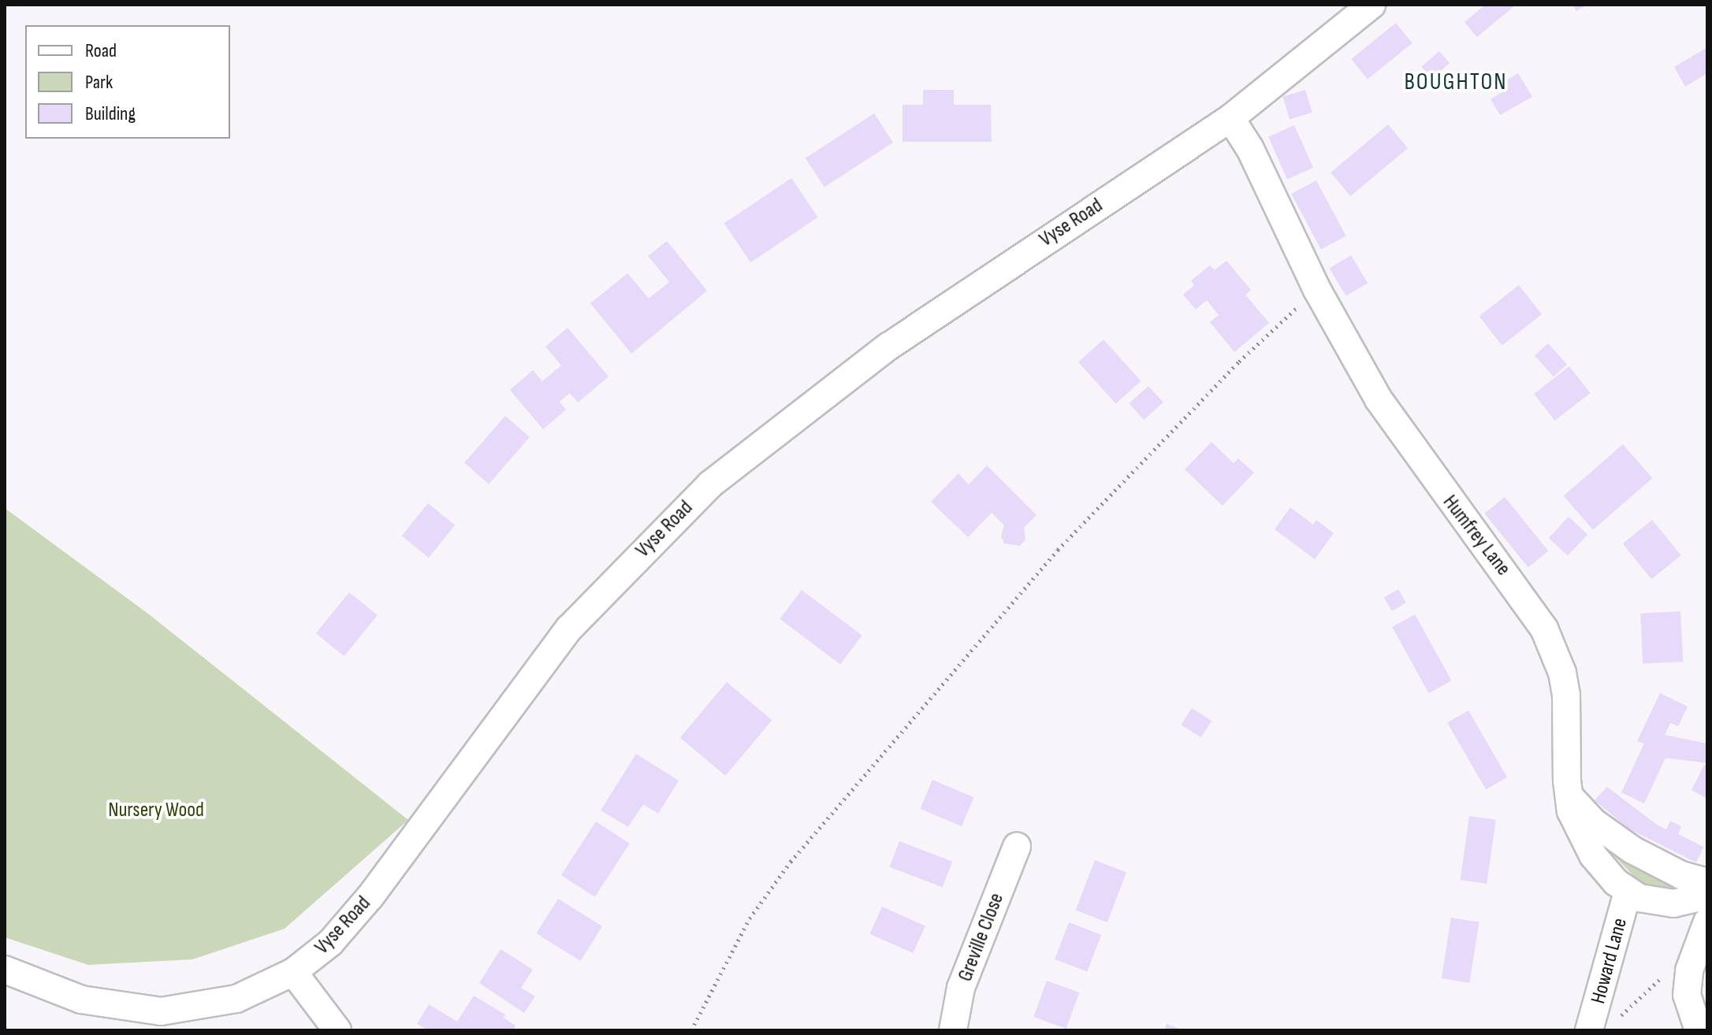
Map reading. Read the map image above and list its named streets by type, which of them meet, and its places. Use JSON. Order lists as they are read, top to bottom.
{
  "streets": {
    "street": [
      "Vyse Road",
      "Humfrey Lane",
      "Greville Close",
      "Howard Lane"
    ]
  },
  "crossings": [
    ["Vyse Road", "Humfrey Lane"],
    ["Humfrey Lane", "Howard Lane"]
  ],
  "districts": ["BOUGHTON"],
  "parks": ["Nursery Wood"],
  "legend": ["Road", "Park", "Building"]
}
